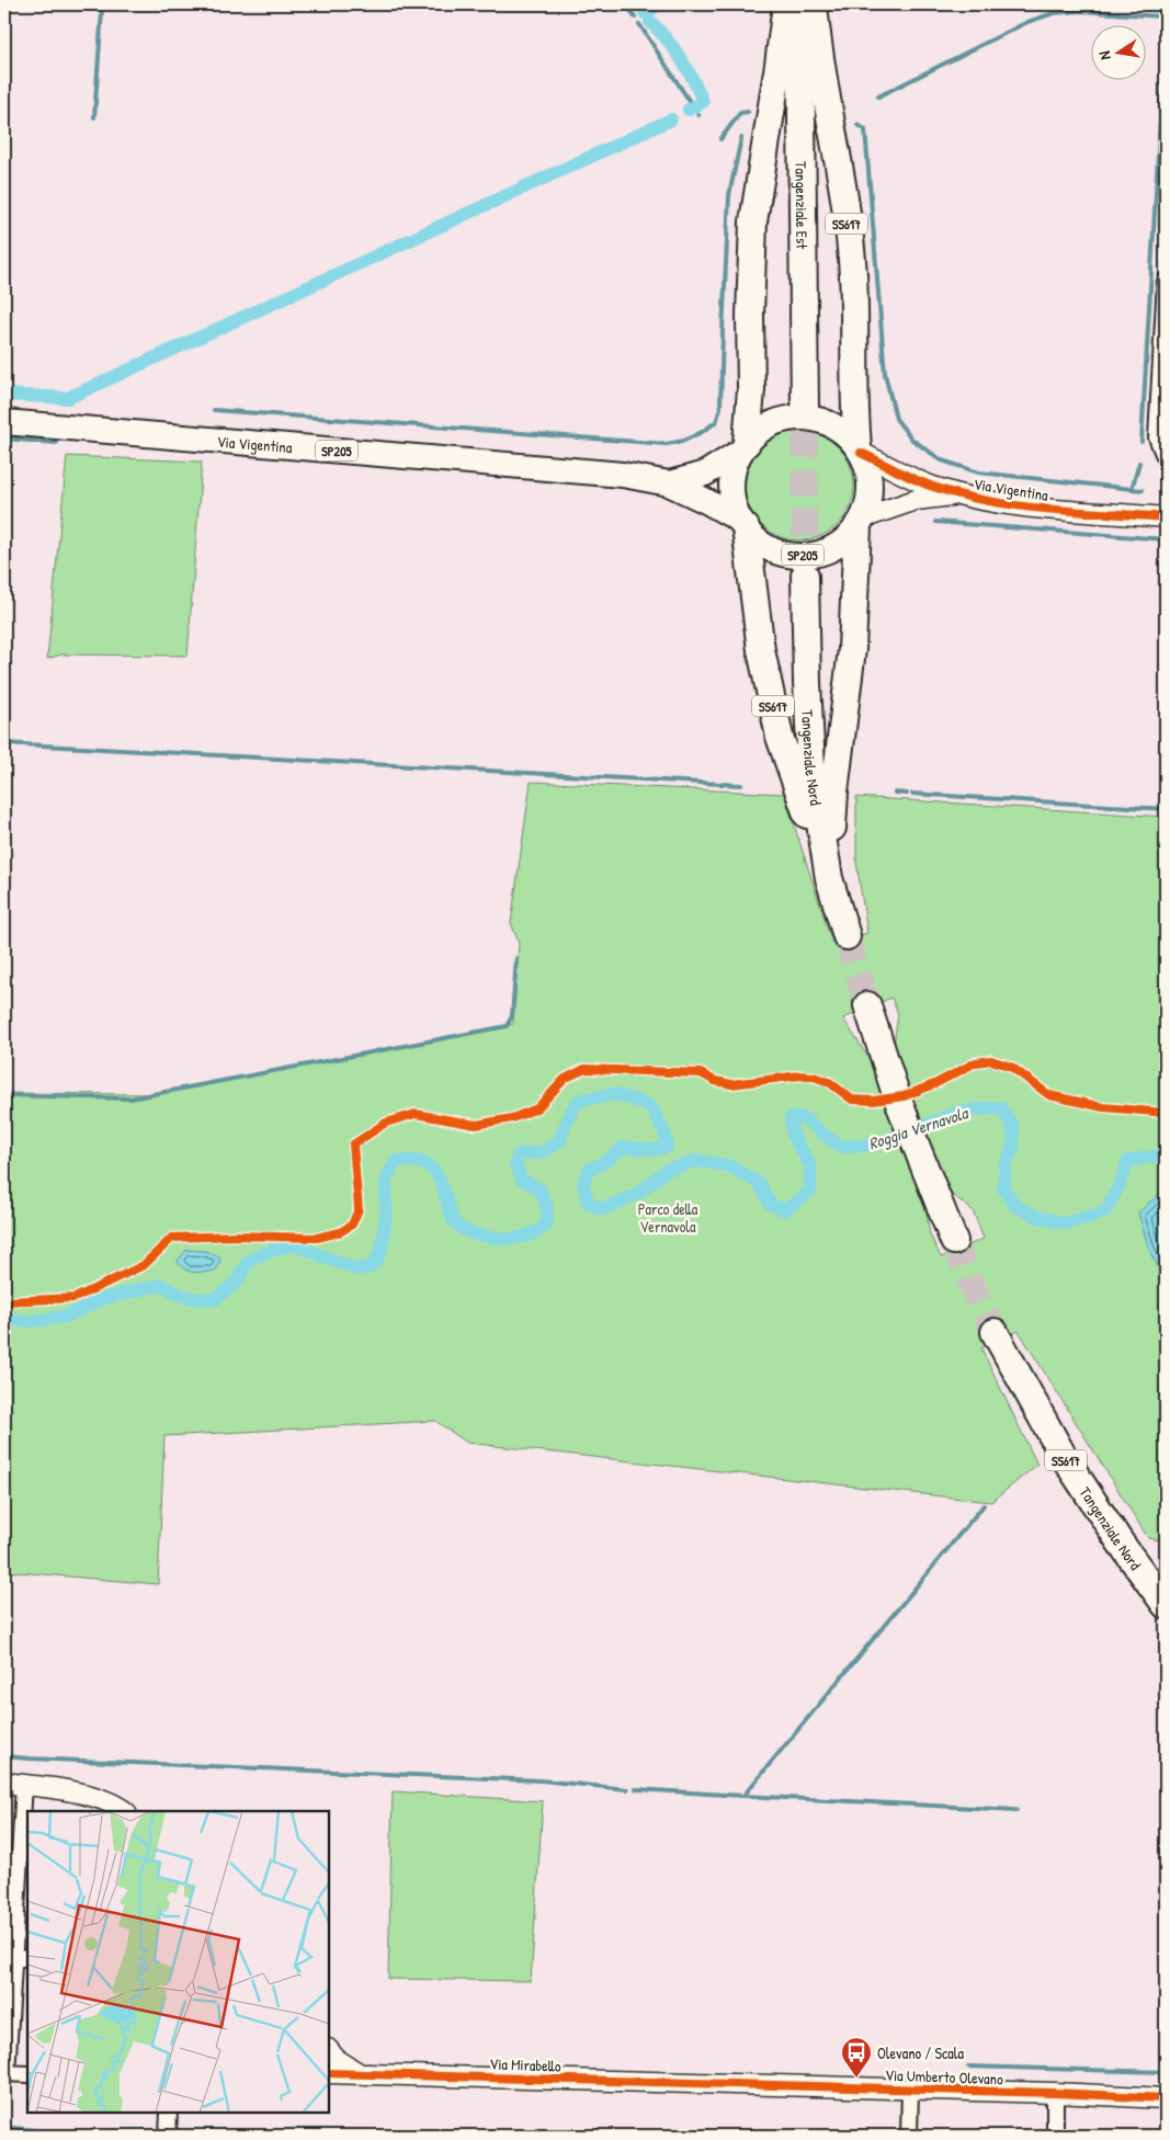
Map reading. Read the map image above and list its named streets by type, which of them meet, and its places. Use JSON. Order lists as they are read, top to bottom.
{
  "streets": {
    "highway": ["Tangenziale Est", "SS617", "Tangenziale Nord"],
    "main road": ["Via Vigentina", "SP205"],
    "street": ["Via Mirabello", "Via Umberto Olevano"]
  },
  "crossings": [
    ["SS617", "Via Vigentina"],
    ["SS617", "Tangenziale Nord"],
    ["Via Mirabello", "Via Umberto Olevano"]
  ],
  "water": ["Roggia Vernavola"],
  "parks": ["Parco della Vernavola"],
  "places": {
    "bus stop": ["Olevano / Scala"]
  },
  "north": "left"
}
